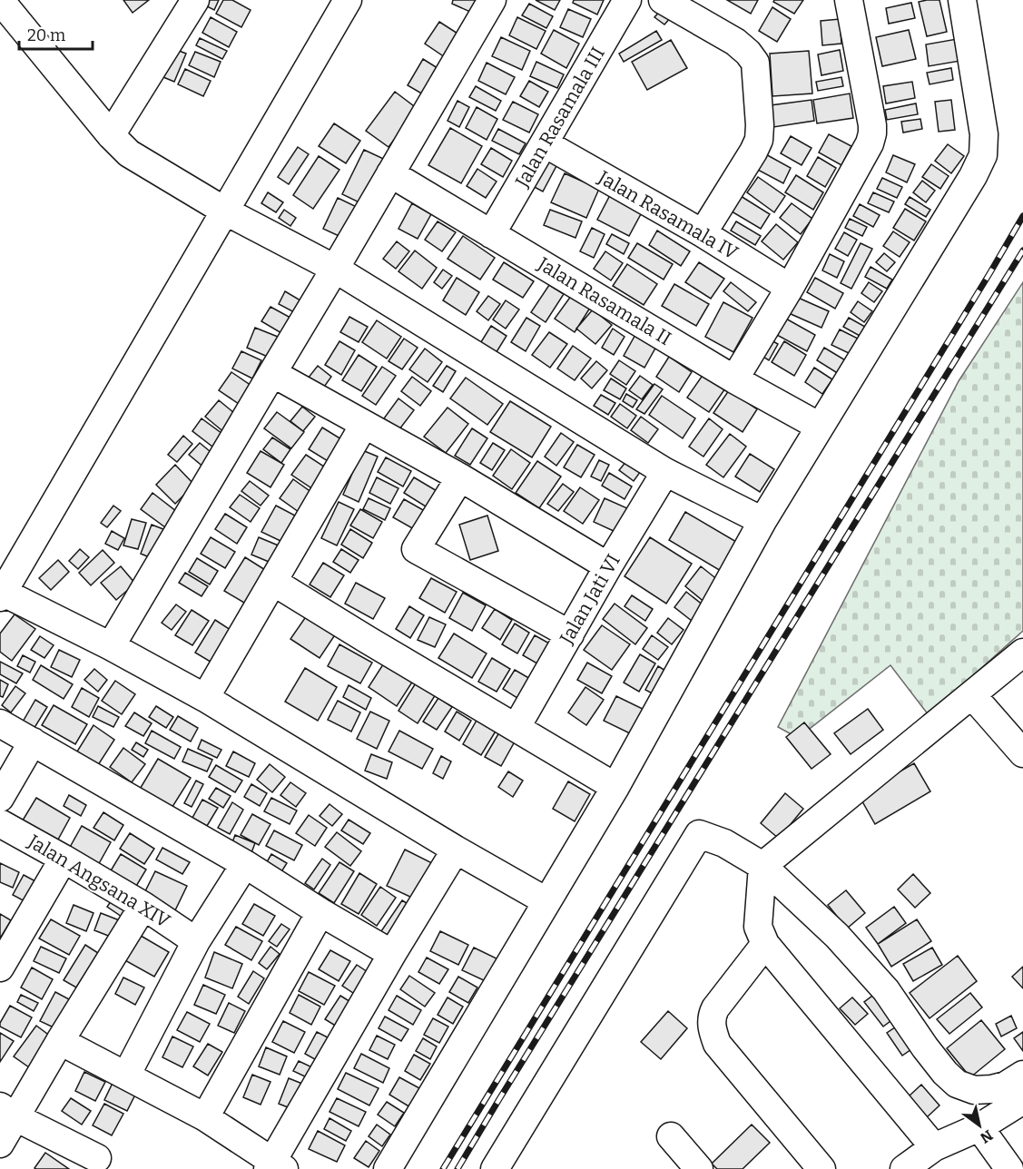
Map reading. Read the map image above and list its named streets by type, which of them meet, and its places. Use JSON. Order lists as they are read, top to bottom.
{
  "streets": {
    "street": [
      "Jalan Rasamala III",
      "Jalan Rasamala IV",
      "Jalan Rasamala II",
      "Jalan Jati VI",
      "Jalan Angsana XIV"
    ]
  },
  "crossings": [
    ["Jalan Rasamala III", "Jalan Rasamala IV"],
    ["Jalan Rasamala III", "Jalan Rasamala II"]
  ],
  "scale_bar": "20 m",
  "north": "bottom right"
}
